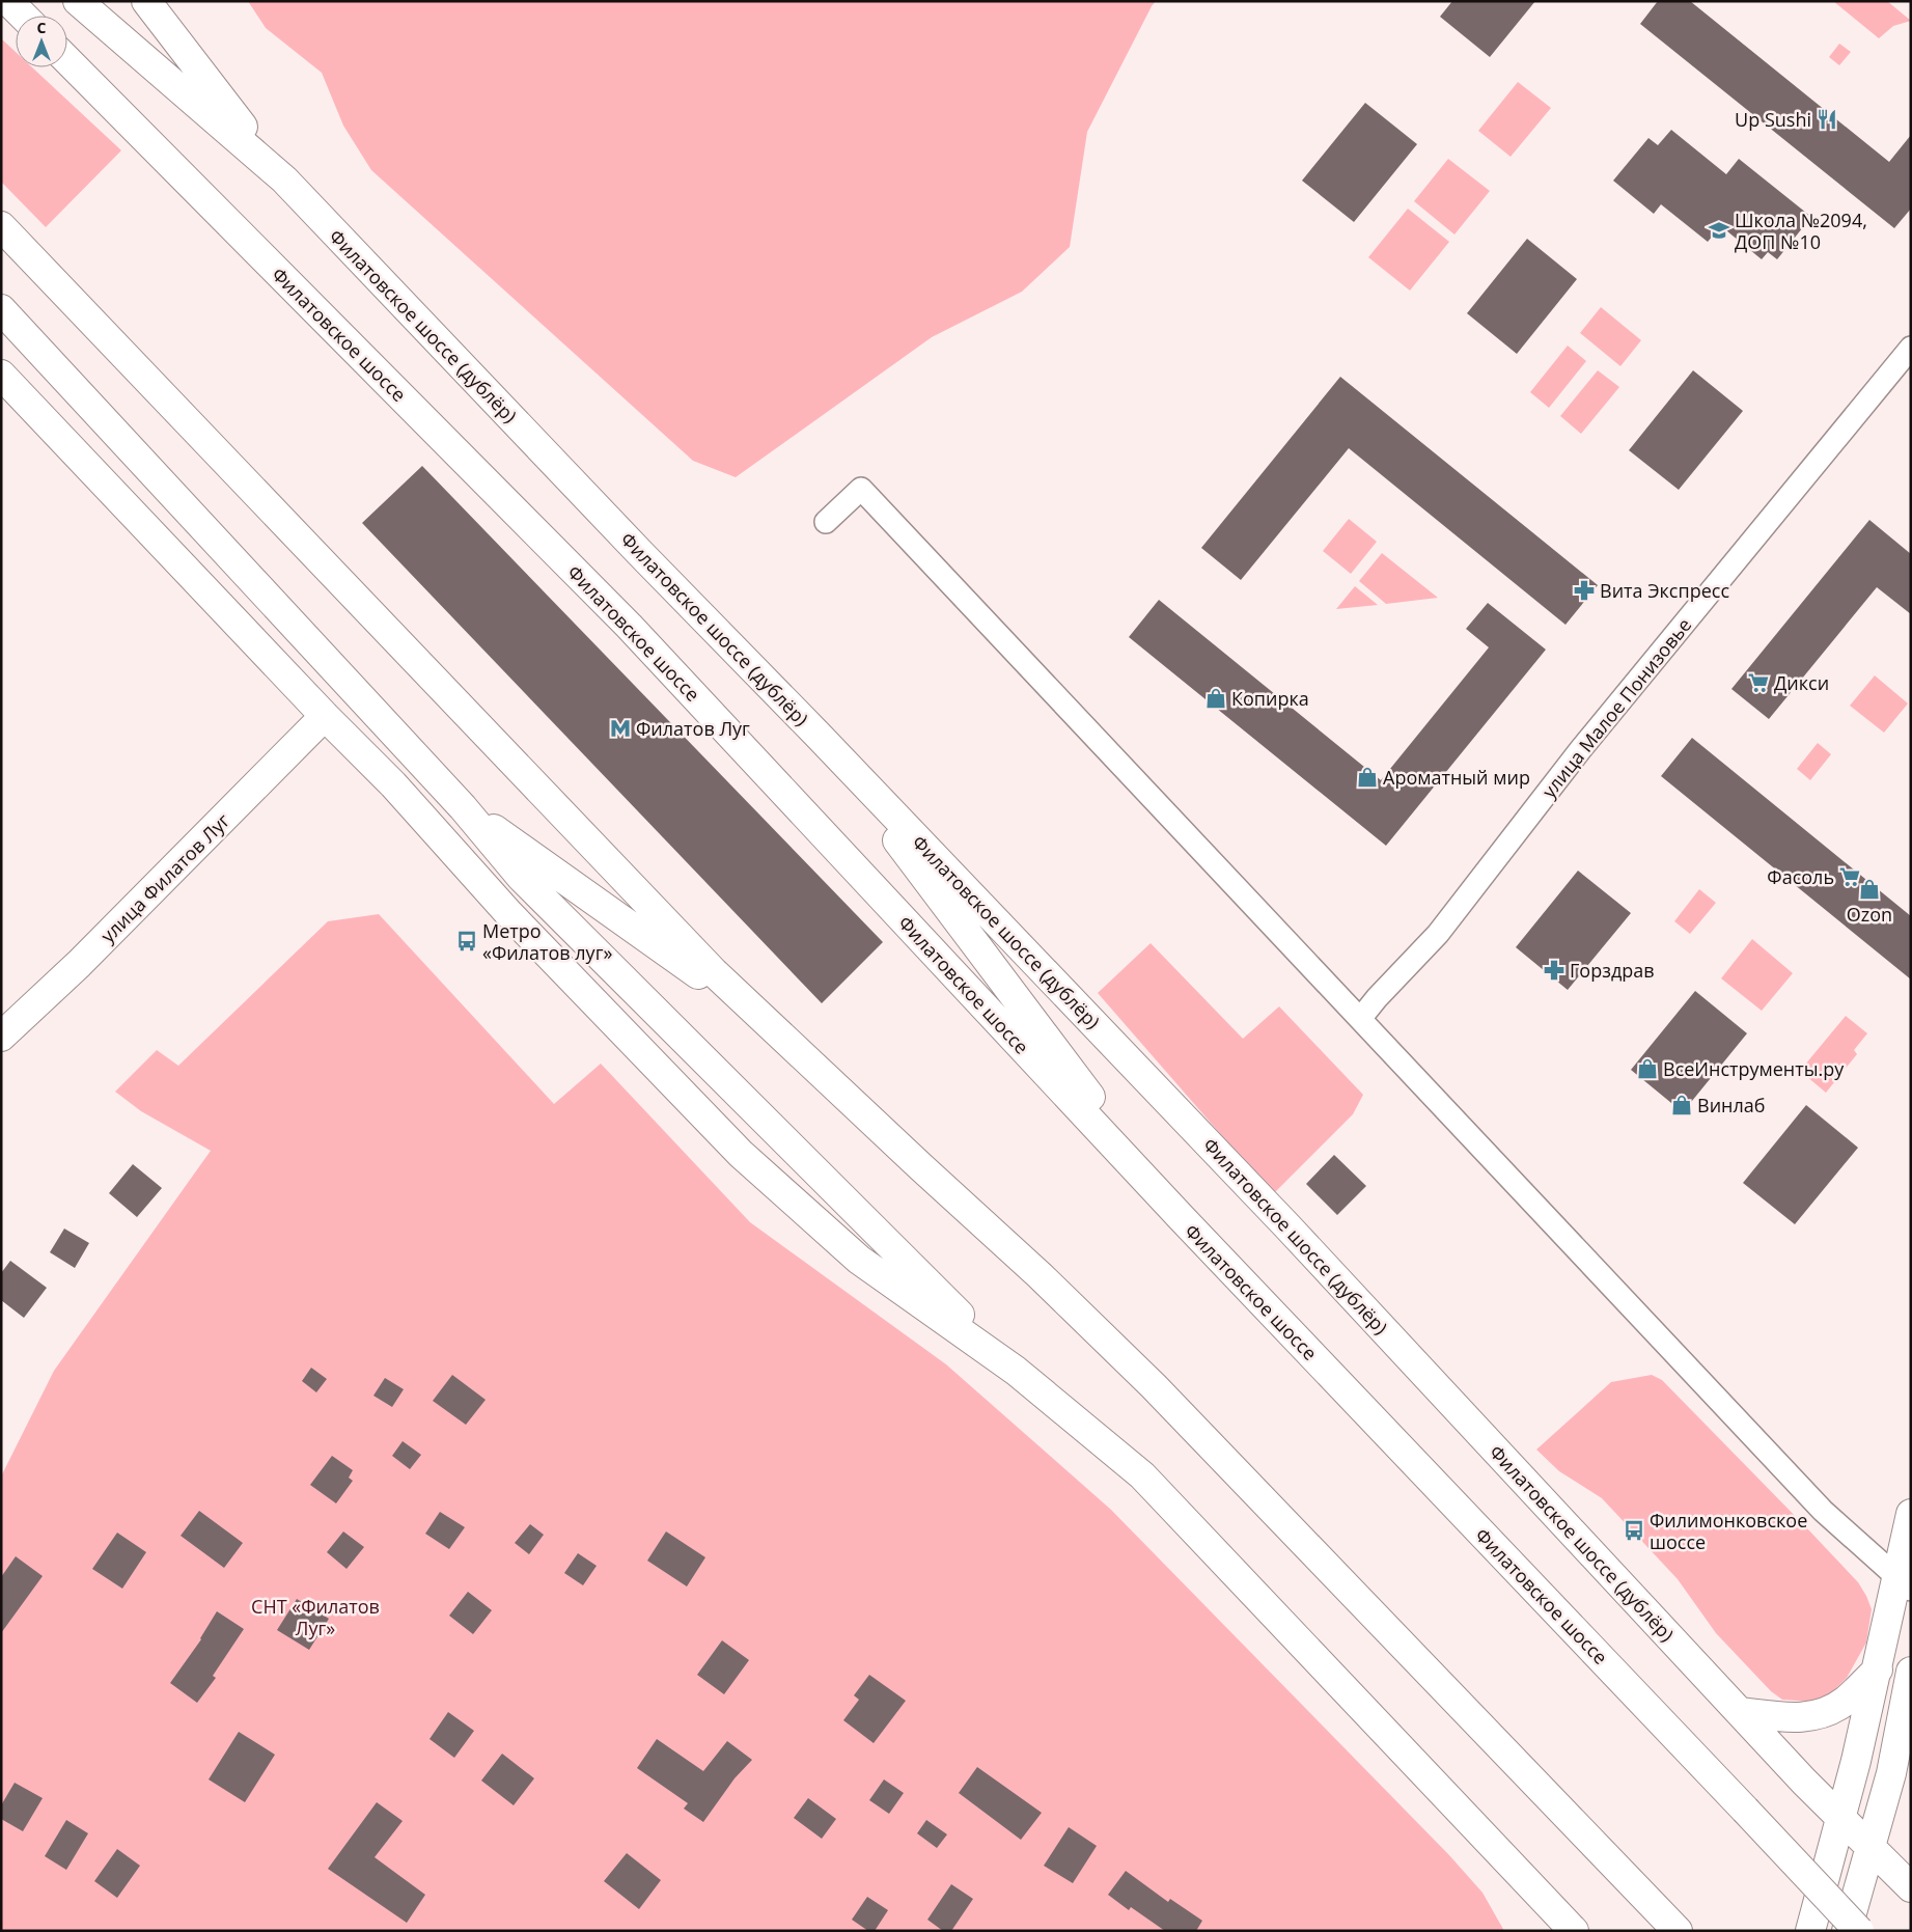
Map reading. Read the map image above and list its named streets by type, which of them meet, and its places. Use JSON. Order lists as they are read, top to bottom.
{
  "streets": {
    "street": [
      "Филатовское шоссе (дублёр)",
      "Филатовское шоссе",
      "улица Малое Понизовье",
      "улица Филатов Луг"
    ]
  },
  "parks": ["СНТ «Филатов Луг»"],
  "places": {
    "restaurant": ["Up Sushi"],
    "school or university": ["Школа №2094, ДОП №10"],
    "pharmacy": ["Вита Экспресс", "Горздрав"],
    "supermarket": ["Дикси", "Фасоль"],
    "shop": [
      "Копирка",
      "Ароматный мир",
      "Ozon",
      "ВсеИнструменты.ру",
      "Винлаб"
    ],
    "metro station": ["Филатов Луг"],
    "bus stop": ["Метро «Филатов луг»", "Филимонковское шоссе"]
  },
  "north": "top"
}
